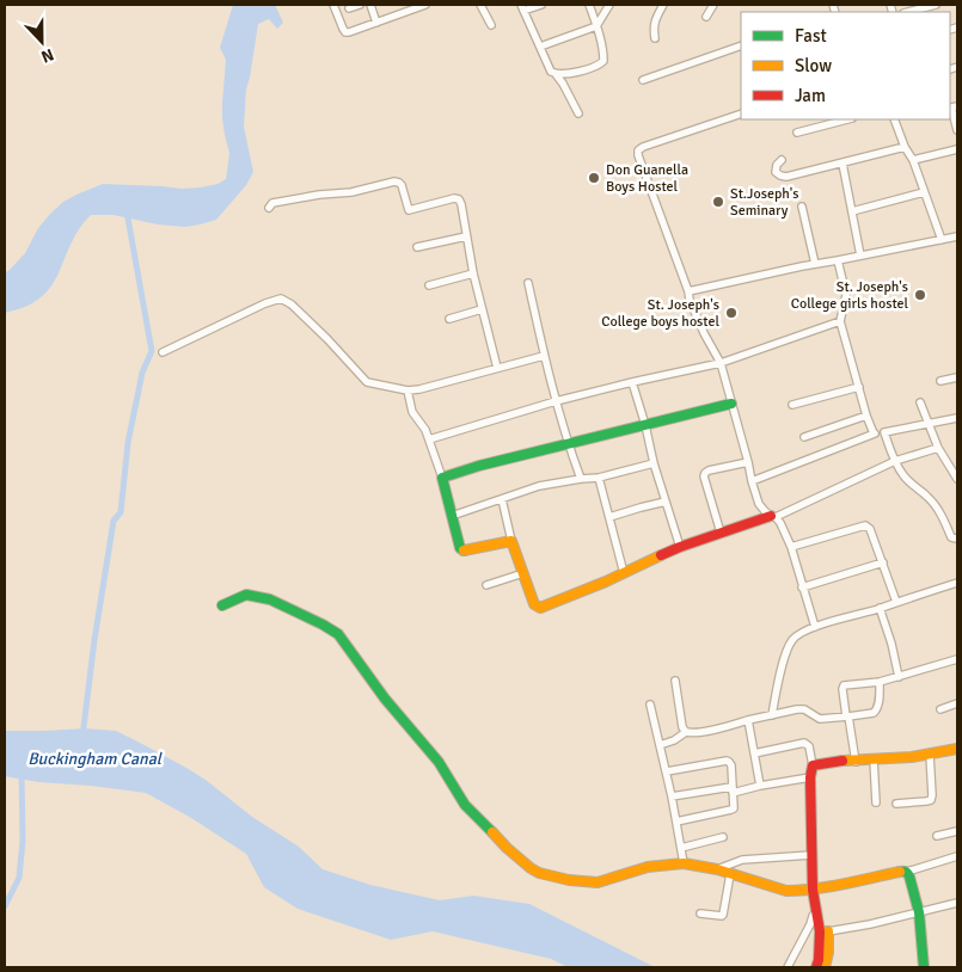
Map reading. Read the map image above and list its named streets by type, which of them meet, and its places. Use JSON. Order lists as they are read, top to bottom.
{
  "water": ["Buckingham Canal"],
  "places": [
    "Don Guanella Boys Hostel",
    "St.Joseph's Seminary",
    "St. Joseph's College girls hostel",
    "St. Joseph's College boys hostel"
  ],
  "legend": ["Fast", "Slow", "Jam"],
  "north": "bottom"
}
